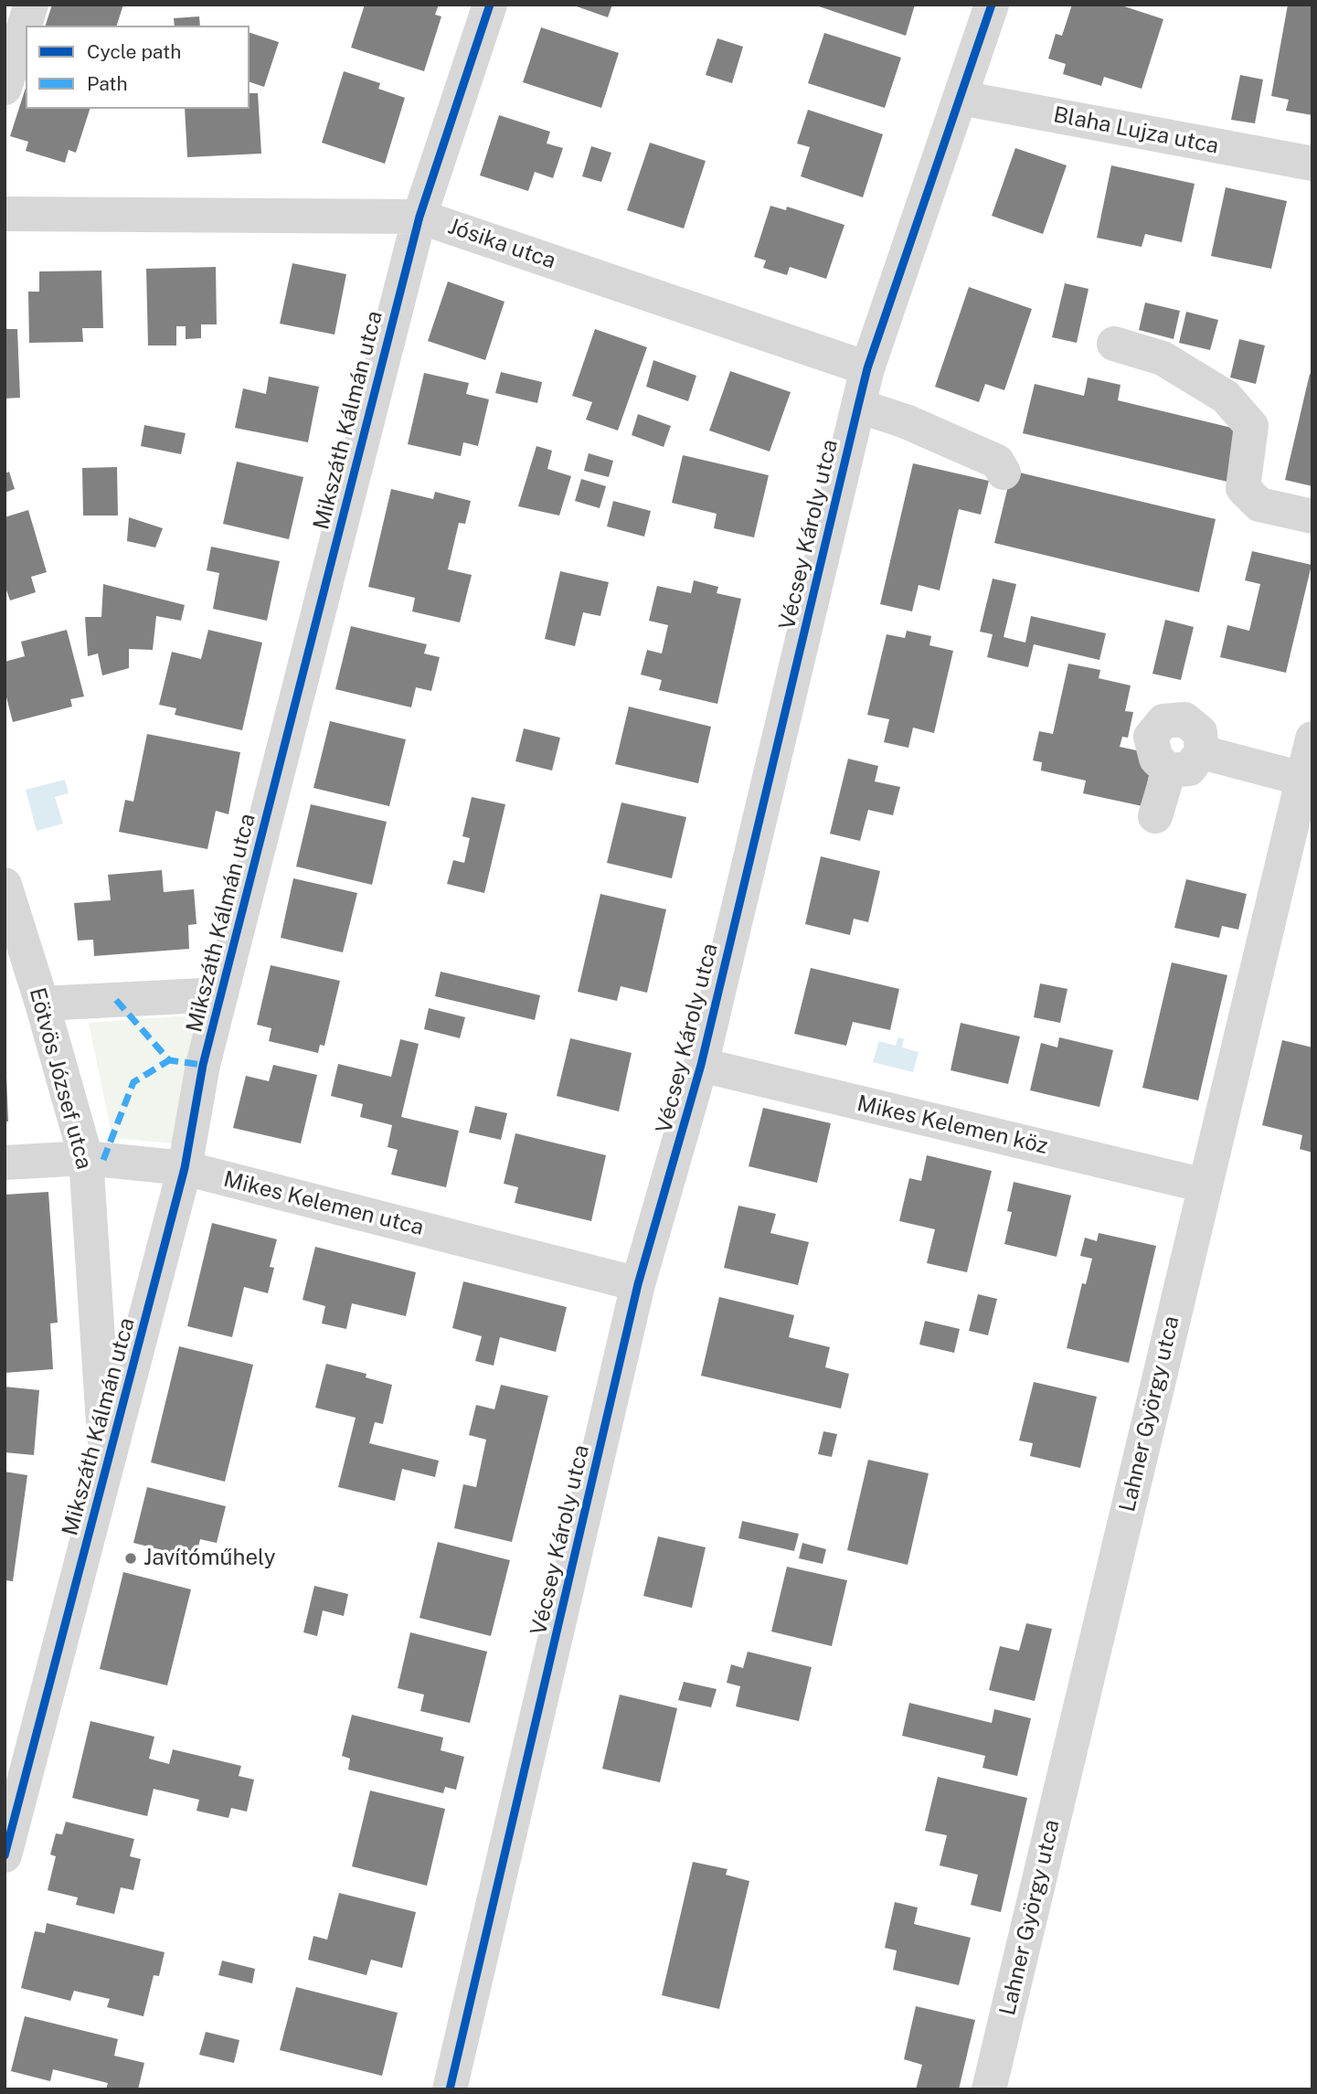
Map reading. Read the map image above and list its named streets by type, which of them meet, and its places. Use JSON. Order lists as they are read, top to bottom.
{
  "streets": {
    "street": [
      "Blaha Lujza utca",
      "Jósika utca",
      "Mikszáth Kálmán utca",
      "Vécsey Károly utca",
      "Eötvös József utca",
      "Mikes Kelemen köz",
      "Mikes Kelemen utca",
      "Lahner György utca"
    ]
  },
  "crossings": [
    ["Blaha Lujza utca", "Vécsey Károly utca"],
    ["Jósika utca", "Mikszáth Kálmán utca"],
    ["Jósika utca", "Vécsey Károly utca"],
    ["Mikszáth Kálmán utca", "Eötvös József utca"],
    ["Mikszáth Kálmán utca", "Mikes Kelemen utca"],
    ["Vécsey Károly utca", "Mikes Kelemen köz"],
    ["Vécsey Károly utca", "Mikes Kelemen utca"],
    ["Eötvös József utca", "Mikes Kelemen utca"],
    ["Mikes Kelemen köz", "Lahner György utca"]
  ],
  "places": ["Javítóműhely"],
  "legend": ["Cycle path", "Path"]
}
